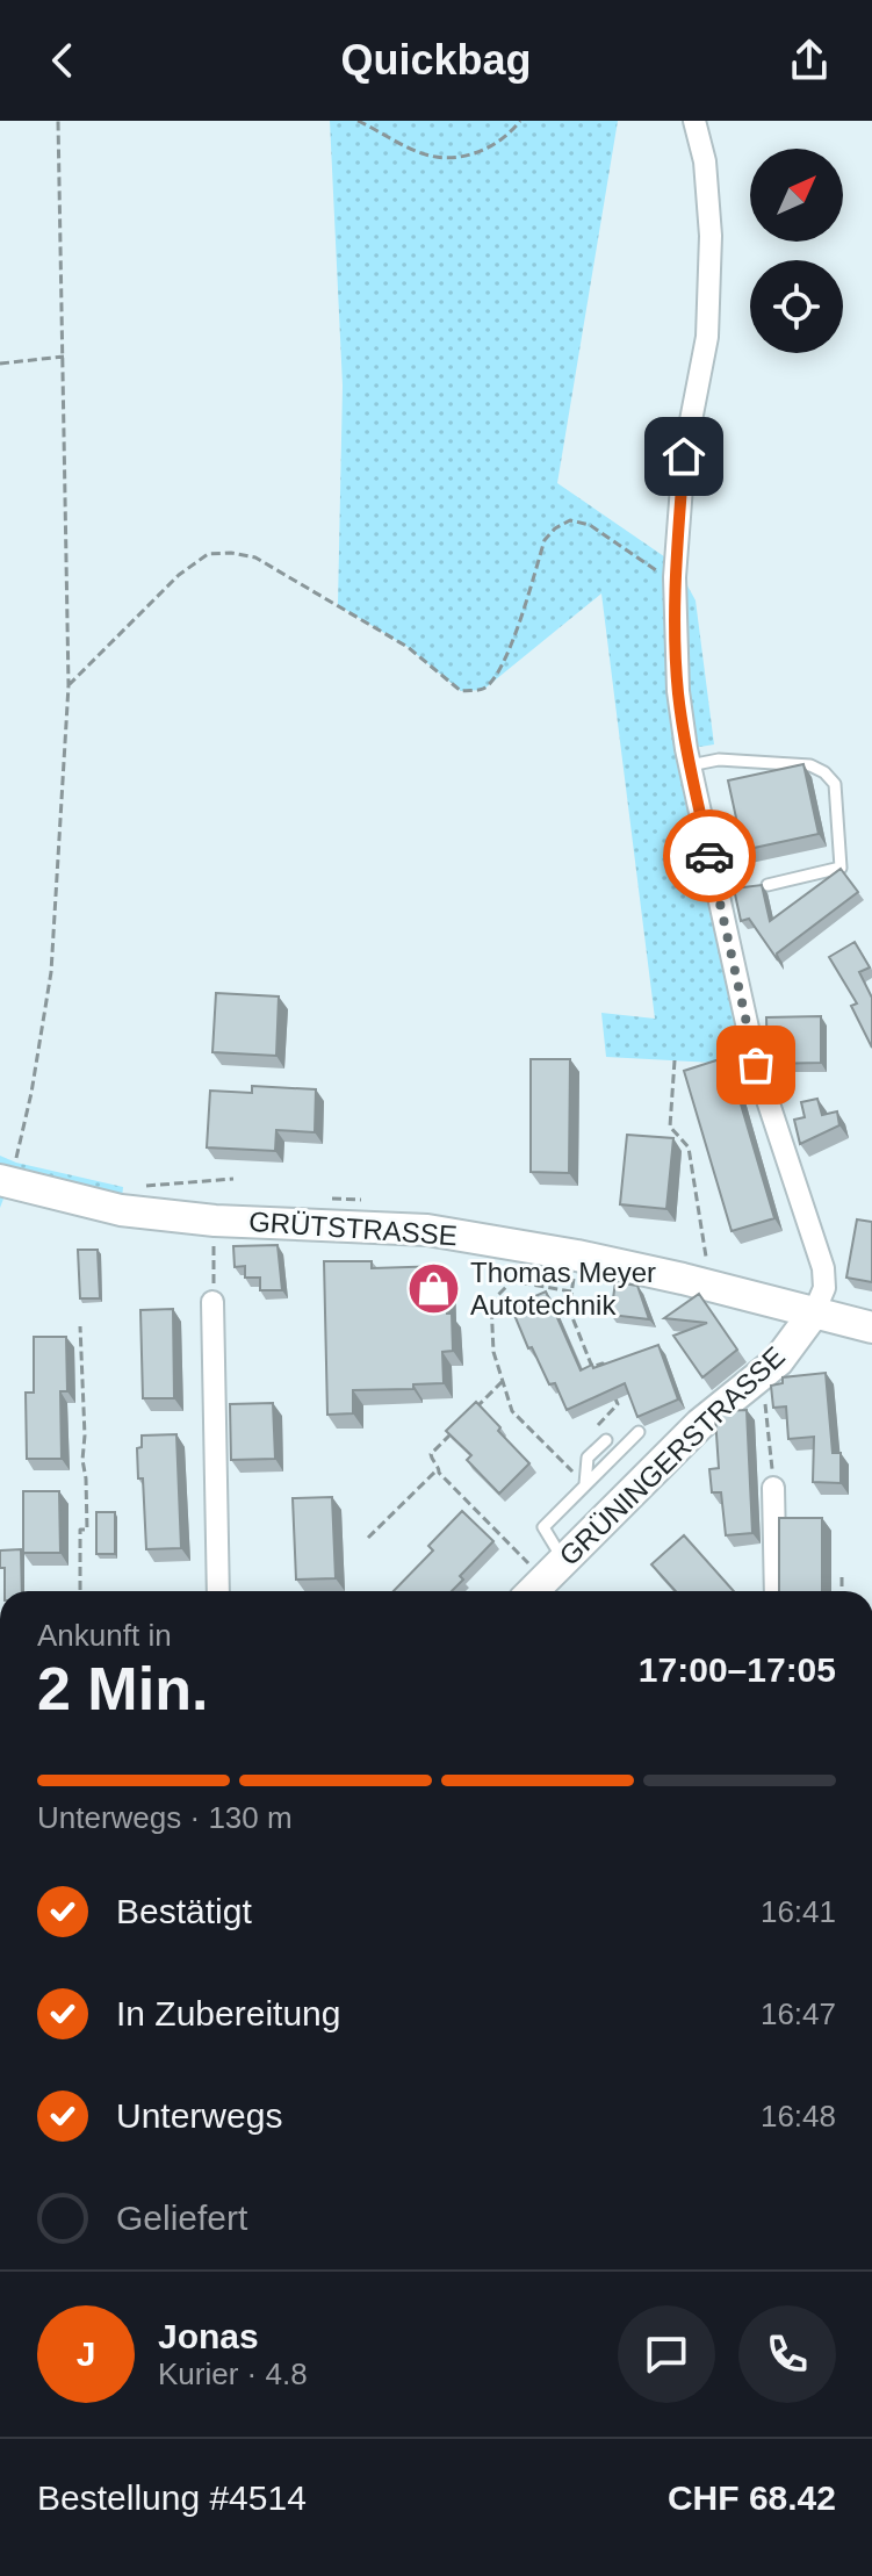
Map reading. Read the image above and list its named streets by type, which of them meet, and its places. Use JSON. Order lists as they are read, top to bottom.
{
  "streets": {
    "main road": ["GRÜTSTRASSE", "GRÜNINGERSTRASSE"]
  },
  "crossings": [
    ["GRÜTSTRASSE", "GRÜNINGERSTRASSE"]
  ],
  "places": {
    "shop": ["Thomas Meyer Autotechnik"]
  },
  "north": "top right",
  "page": {
    "header": "Quickbag",
    "heading": ["2 Min.", "Ankunft in", "17:00–17:05"],
    "panel": [
      "Jonas",
      "Kurier · 4.8",
      "Bestellung #4514",
      "CHF 68.42"
    ],
    "bar": "Unterwegs · 130 m",
    "list": [
      ["Bestätigt", "16:41"],
      ["In Zubereitung", "16:47"],
      ["Unterwegs", "16:48"],
      "Geliefert"
    ],
    "round": "J"
  }
}
